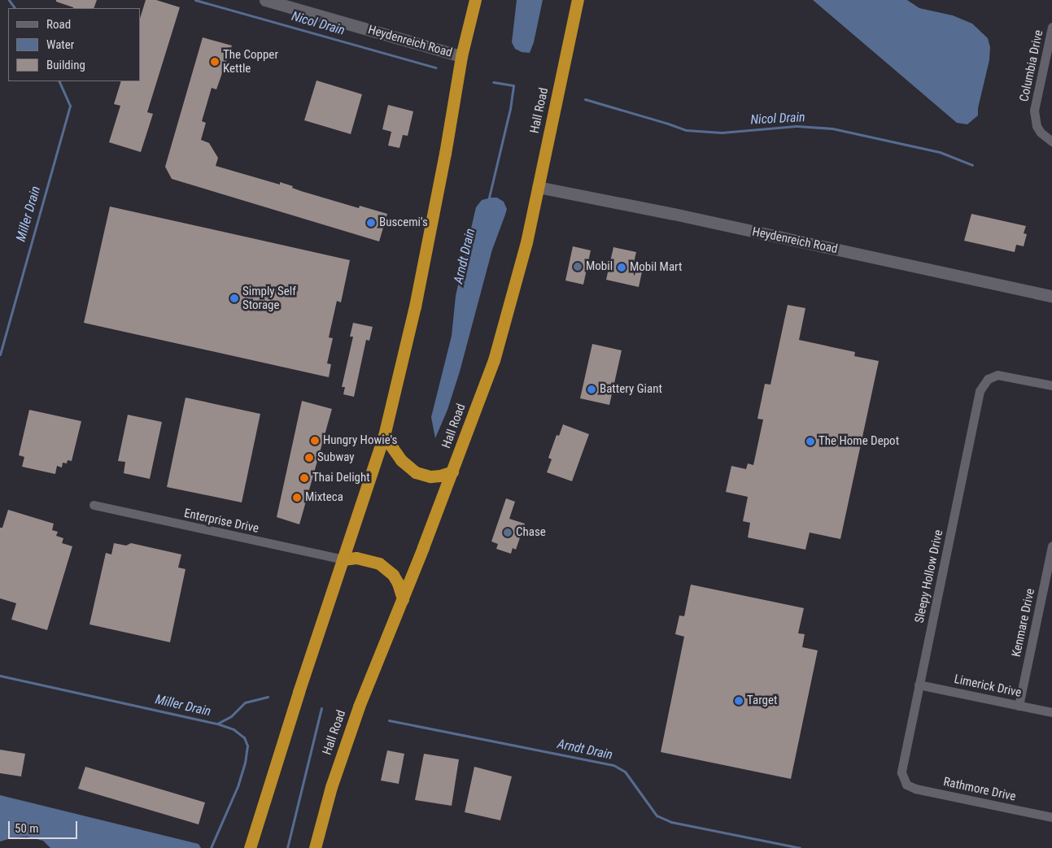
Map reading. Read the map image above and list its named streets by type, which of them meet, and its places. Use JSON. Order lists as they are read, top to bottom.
{
  "streets": {
    "highway": ["Hall Road"],
    "street": [
      "Heydenreich Road",
      "Columbia Drive",
      "Enterprise Drive",
      "Sleepy Hollow Drive",
      "Kenmare Drive",
      "Limerick Drive",
      "Rathmore Drive"
    ]
  },
  "crossings": [
    ["Heydenreich Road", "Hall Road"],
    ["Sleepy Hollow Drive", "Limerick Drive"],
    ["Sleepy Hollow Drive", "Rathmore Drive"],
    ["Kenmare Drive", "Limerick Drive"]
  ],
  "water": ["Nicol Drain", "Miller Drain", "Arndt Drain"],
  "places": [
    "The Copper Kettle",
    "Buscemi's",
    "Mobil",
    "Mobil Mart",
    "Simply Self Storage",
    "Battery Giant",
    "Hungry Howie's",
    "The Home Depot",
    "Subway",
    "Thai Delight",
    "Mixteca",
    "Chase",
    "Target"
  ],
  "legend": ["Road", "Water", "Building"],
  "scale_bar": "50 m"
}
